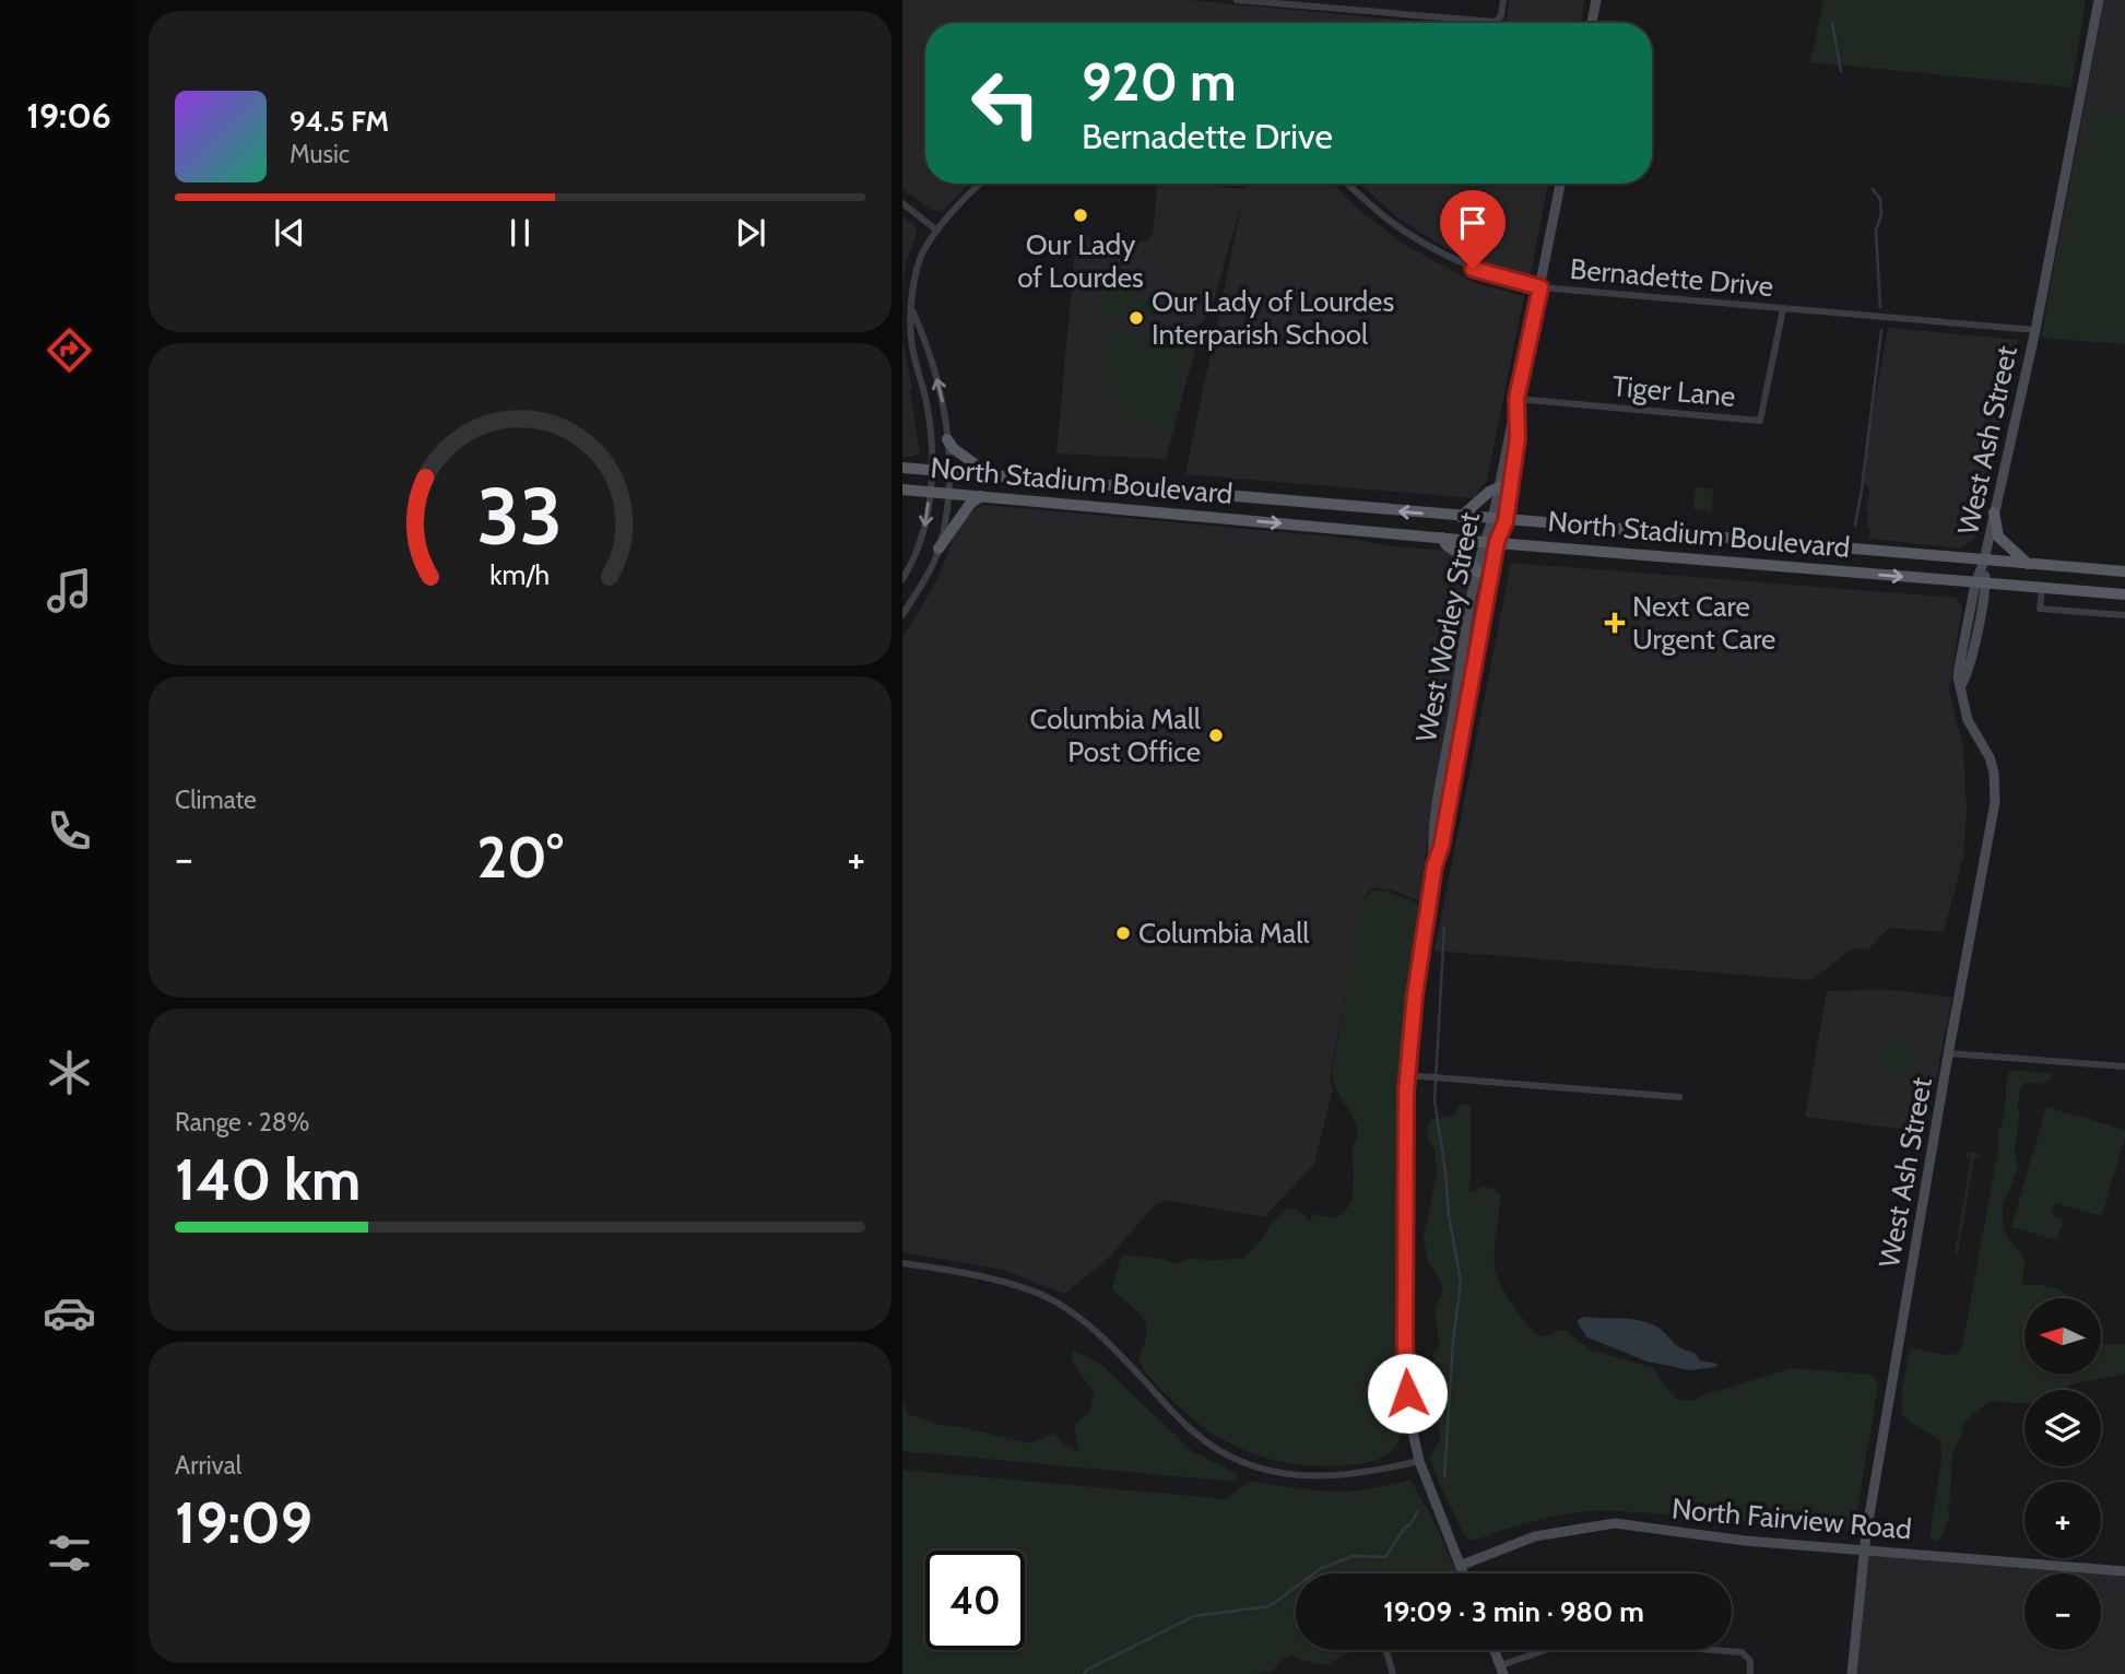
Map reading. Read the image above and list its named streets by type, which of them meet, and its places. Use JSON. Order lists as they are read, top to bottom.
{
  "streets": {
    "main road": ["North Stadium Boulevard"],
    "street": [
      "Bernadette Drive",
      "Tiger Lane",
      "West Ash Street",
      "West Worley Street",
      "North Fairview Road"
    ]
  },
  "crossings": [
    ["Bernadette Drive", "Tiger Lane"],
    ["Bernadette Drive", "West Ash Street"],
    ["Bernadette Drive", "West Worley Street"],
    ["Tiger Lane", "West Worley Street"],
    ["West Ash Street", "North Stadium Boulevard"],
    ["West Ash Street", "North Fairview Road"],
    ["North Stadium Boulevard", "West Worley Street"],
    ["West Worley Street", "North Fairview Road"]
  ],
  "places": {
    "other": [
      "Our Lady of Lourdes",
      "Our Lady of Lourdes Interparish School",
      "Columbia Mall Post Office",
      "Columbia Mall"
    ],
    "health": ["Next Care Urgent Care"]
  },
  "north": "left",
  "page": {
    "tabs": "19:06",
    "turn": ["920 m", "Bernadette Drive"],
    "song": ["94.5 FM", "Music"],
    "tile": [
      "Climate",
      ["Range · 28%", "140 km"],
      ["Arrival", "19:09"]
    ],
    "heat": ["−", "20°", "+"],
    "map_buttons": ["+", "−"],
    "limit": "40",
    "trip": "19:09 · 3 min · 980 m",
    "gauge": ["33", "km/h"]
  }
}
